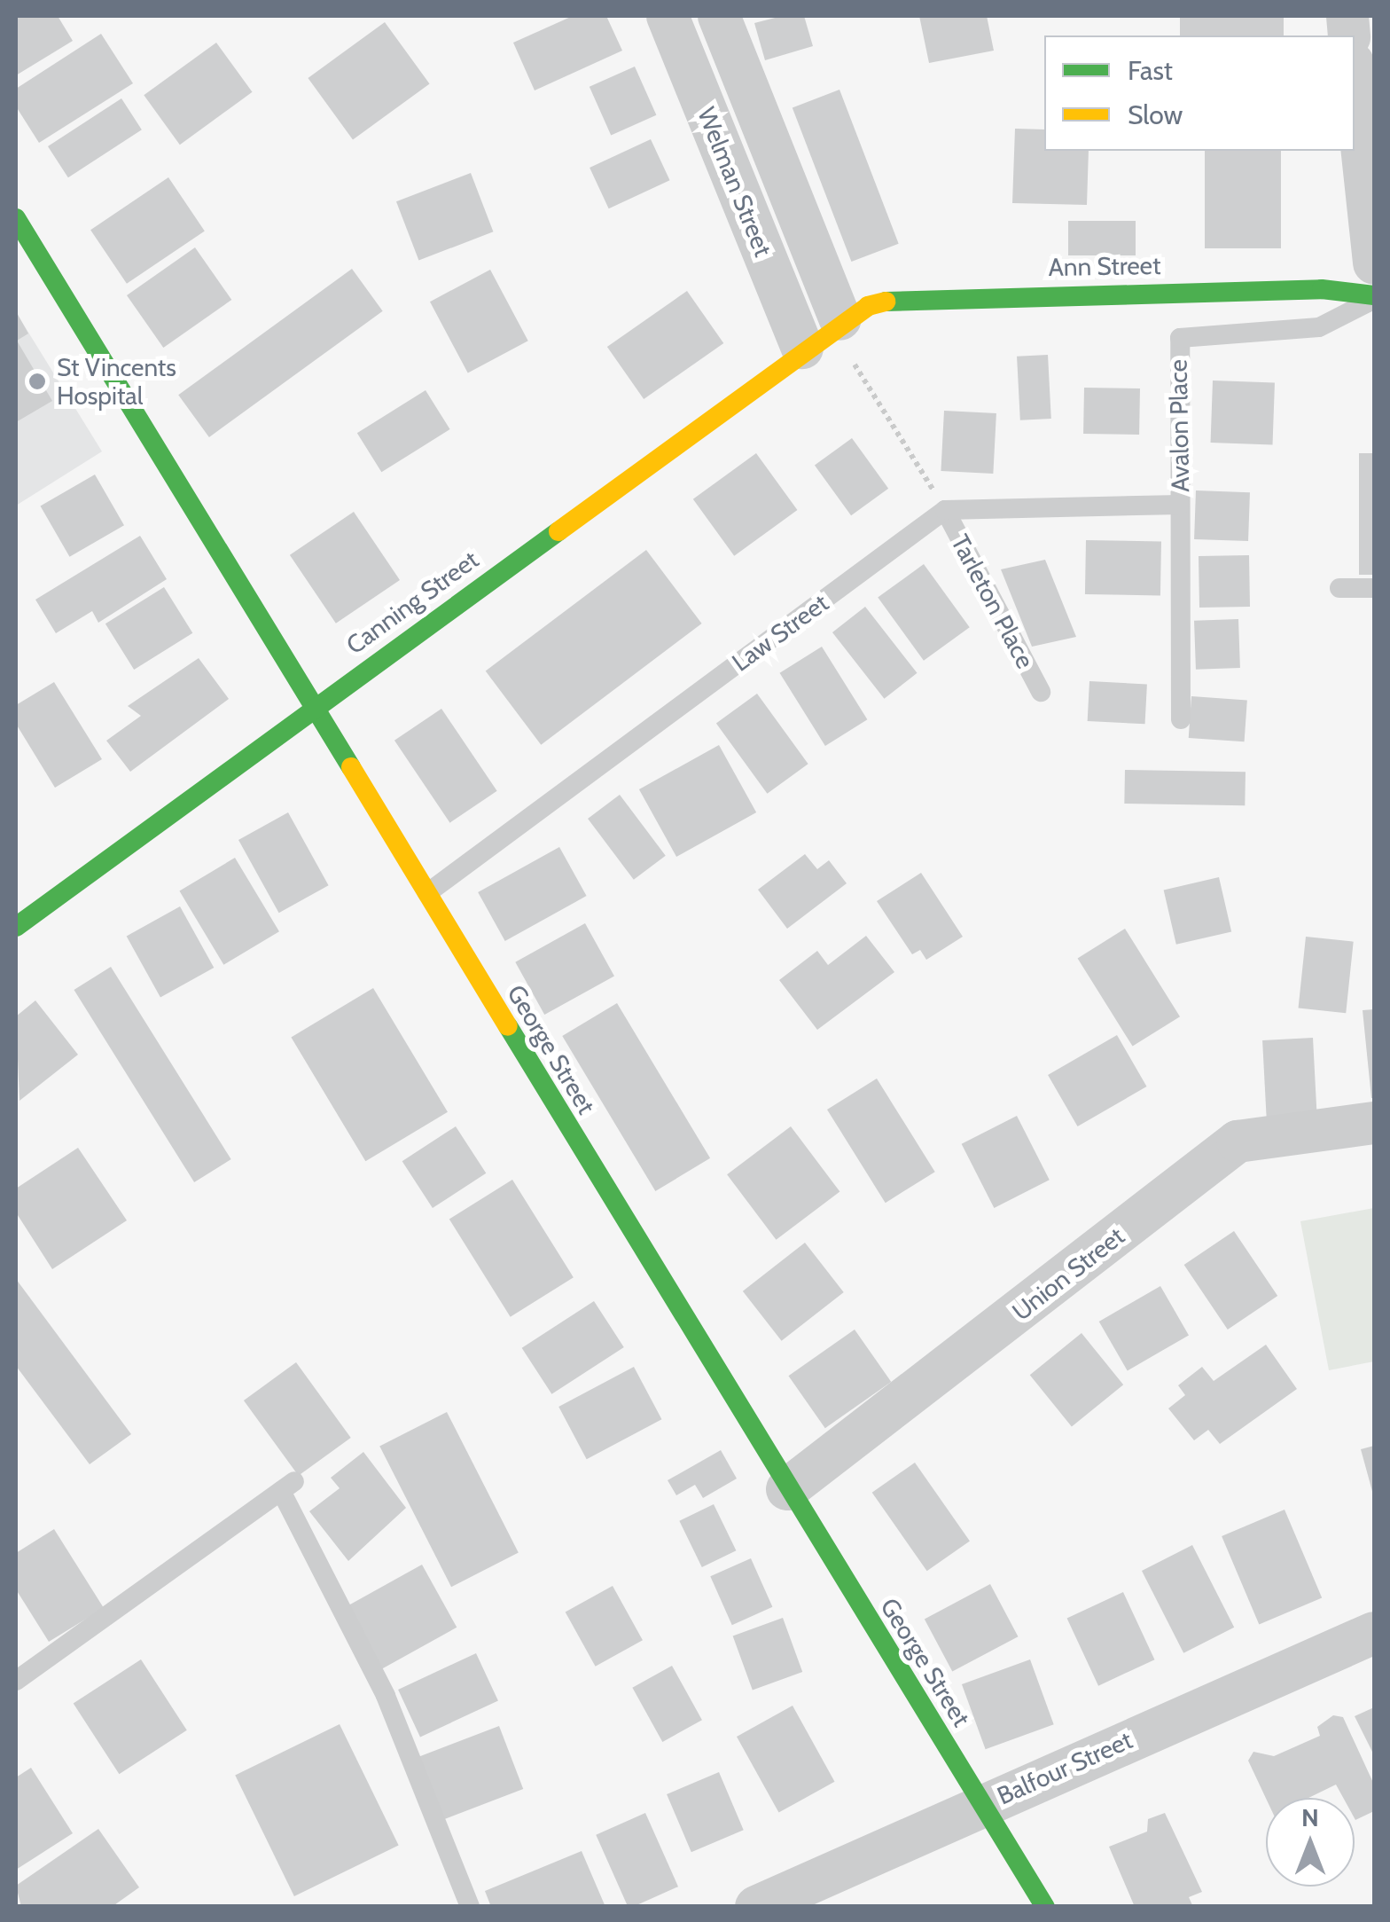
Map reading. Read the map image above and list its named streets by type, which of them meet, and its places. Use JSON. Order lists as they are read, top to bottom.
{
  "streets": {
    "street": [
      "Welman Street",
      "Ann Street",
      "Canning Street",
      "George Street",
      "Union Street",
      "Balfour Street"
    ],
    "lane": ["Avalon Place", "Tarleton Place", "Law Street"]
  },
  "crossings": [
    ["Welman Street", "Ann Street"],
    ["Welman Street", "Canning Street"],
    ["Ann Street", "Avalon Place"],
    ["Ann Street", "Canning Street"],
    ["Tarleton Place", "Law Street"],
    ["Canning Street", "George Street"],
    ["Law Street", "George Street"],
    ["George Street", "Union Street"],
    ["George Street", "Balfour Street"]
  ],
  "places": ["St Vincents Hospital"],
  "legend": ["Fast", "Slow"],
  "north": "top"
}
